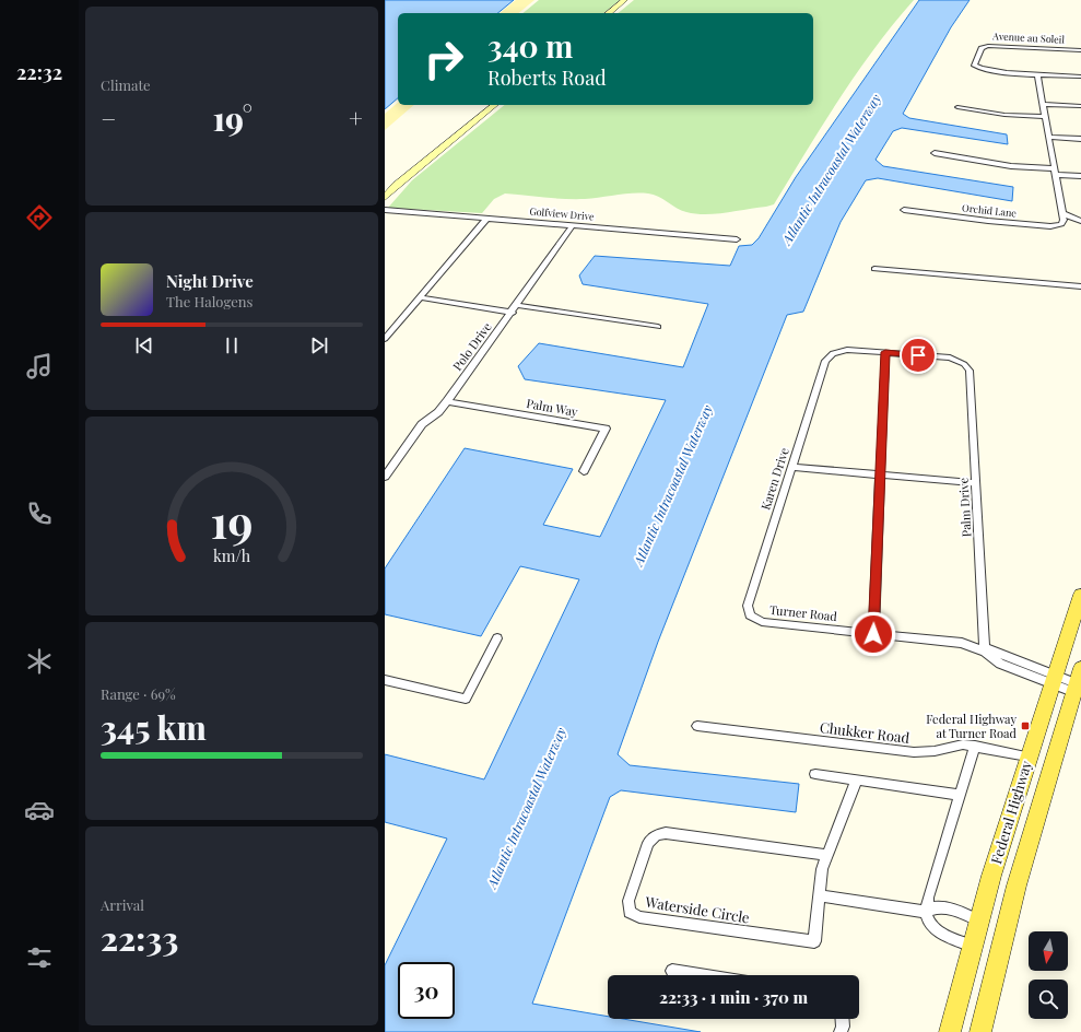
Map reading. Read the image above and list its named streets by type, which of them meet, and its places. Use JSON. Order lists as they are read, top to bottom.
{
  "streets": {
    "main road": ["Federal Highway"],
    "street": [
      "Avenue au Soleil",
      "Orchid Lane",
      "Golfview Drive",
      "Polo Drive",
      "Palm Way",
      "Karen Drive",
      "Palm Drive",
      "Turner Road",
      "Chukker Road",
      "Waterside Circle"
    ]
  },
  "crossings": [
    ["Golfview Drive", "Polo Drive"],
    ["Polo Drive", "Palm Way"],
    ["Karen Drive", "Palm Drive"],
    ["Karen Drive", "Turner Road"],
    ["Palm Drive", "Turner Road"],
    ["Turner Road", "Federal Highway"],
    ["Chukker Road", "Federal Highway"]
  ],
  "water": ["Atlantic Intracoastal Waterway"],
  "places": {
    "transit": ["Federal Highway at Turner Road"]
  },
  "north": "bottom",
  "page": {
    "tabs": "22:32",
    "tile": [
      "Climate",
      ["Range · 69%", "345 km"],
      ["Arrival", "22:33"]
    ],
    "turn": ["340 m", "Roberts Road"],
    "heat": ["−", "19°", "+"],
    "song": ["Night Drive", "The Halogens"],
    "limit": "30",
    "trip": "22:33 · 1 min · 370 m",
    "gauge": ["19", "km/h"]
  }
}
